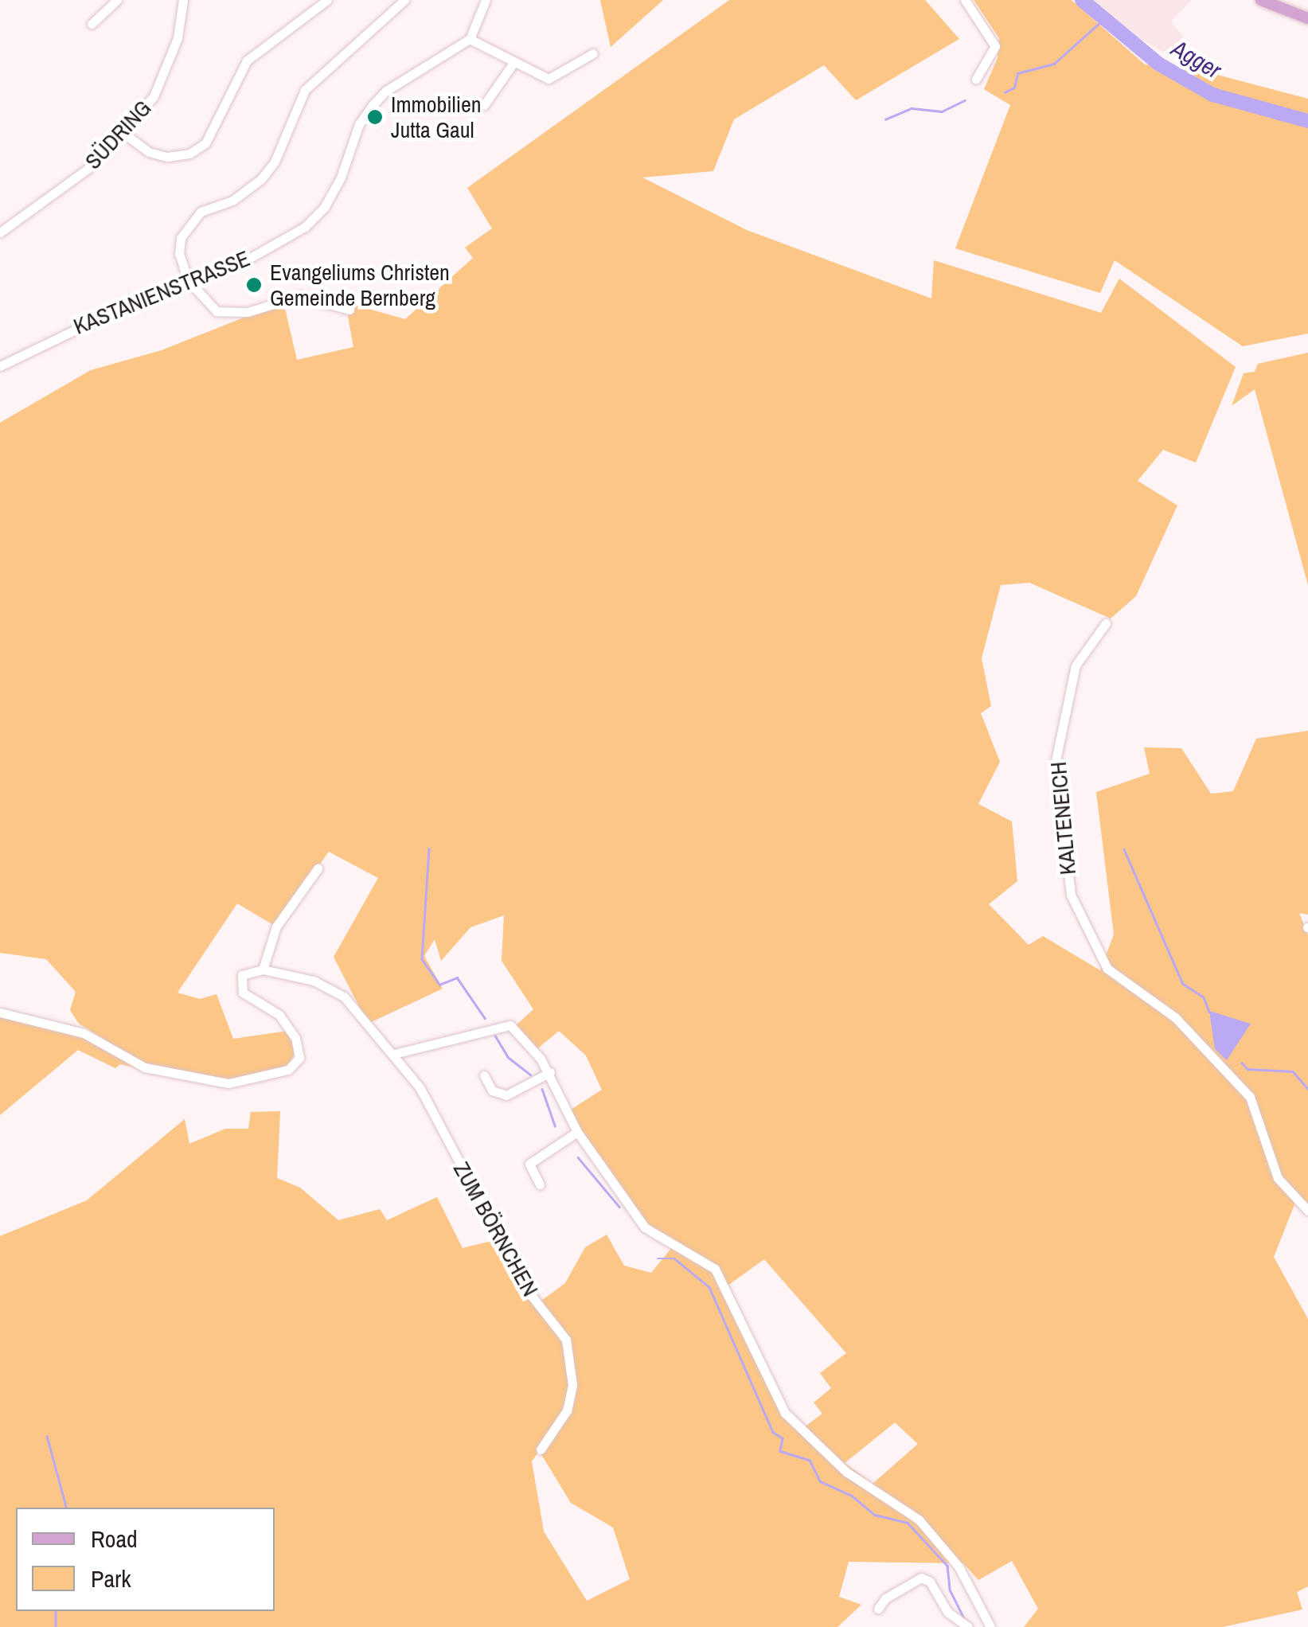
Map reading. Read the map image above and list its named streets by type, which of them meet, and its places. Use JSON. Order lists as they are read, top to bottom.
{
  "streets": {
    "street": [
      "SÜDRING",
      "KASTANIENSTRASSE",
      "KALTENEICH",
      "ZUM BÖRNCHEN"
    ]
  },
  "water": ["Agger"],
  "places": ["Immobilien Jutta Gaul", "Evangeliums Christen Gemeinde Bernberg"],
  "legend": ["Road", "Park"]
}
